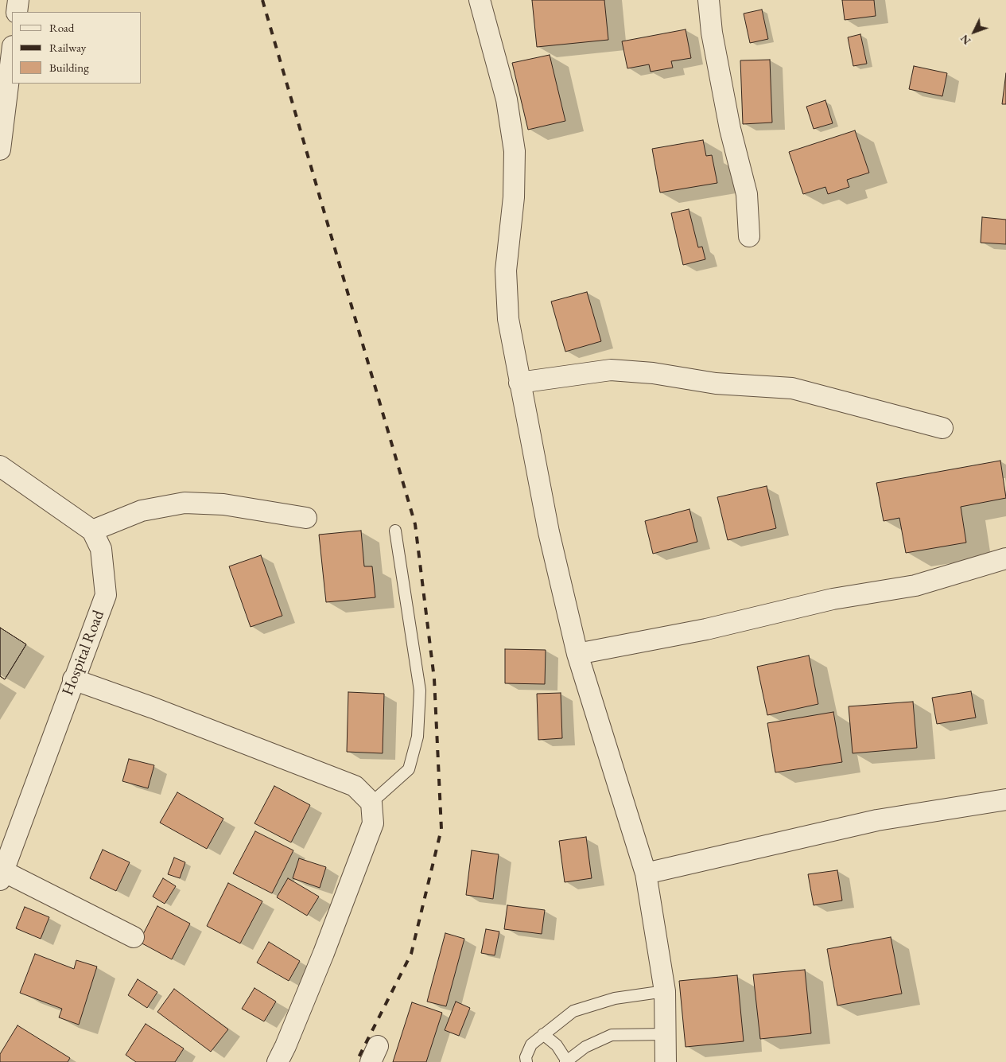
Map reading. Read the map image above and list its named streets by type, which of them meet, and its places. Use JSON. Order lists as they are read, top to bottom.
{
  "streets": {
    "street": ["Hospital Road"]
  },
  "legend": ["Road", "Railway", "Building"],
  "north": "bottom left"
}
